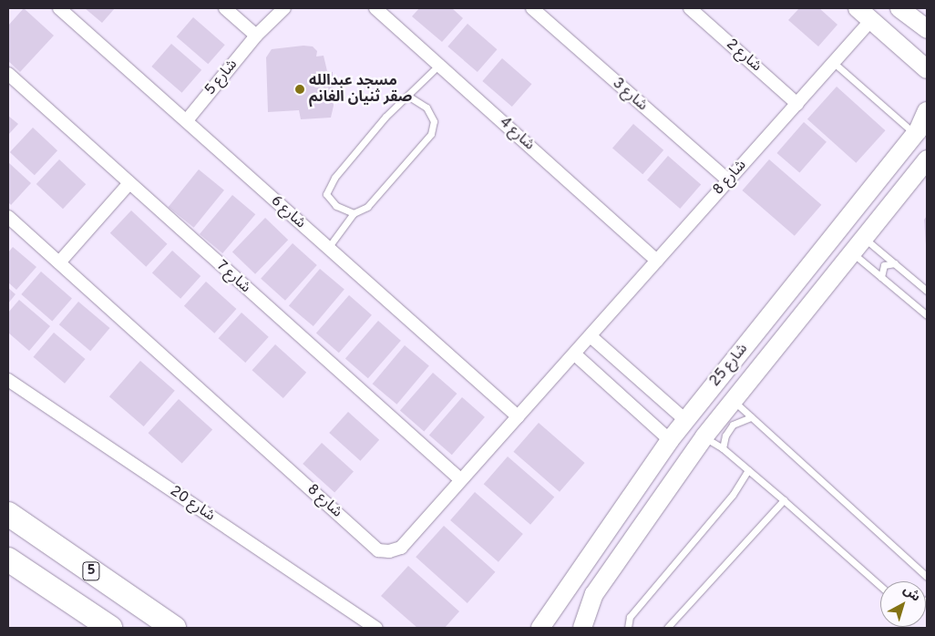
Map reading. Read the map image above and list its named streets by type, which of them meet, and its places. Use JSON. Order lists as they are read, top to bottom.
{
  "streets": {
    "highway": ["5"],
    "street": [
      "شارع 2",
      "شارع 5",
      "شارع 3",
      "شارع 4",
      "شارع 8",
      "شارع 6",
      "شارع 7",
      "شارع 25",
      "شارع 20"
    ]
  },
  "crossings": [
    ["شارع 2", "شارع 8"],
    ["شارع 5", "شارع 6"],
    ["شارع 3", "شارع 8"],
    ["شارع 4", "شارع 8"],
    ["شارع 8", "شارع 6"],
    ["شارع 8", "شارع 7"]
  ],
  "places": ["مسجد عبدالله صقر ثنيان الغانم"],
  "north": "top right"
}
